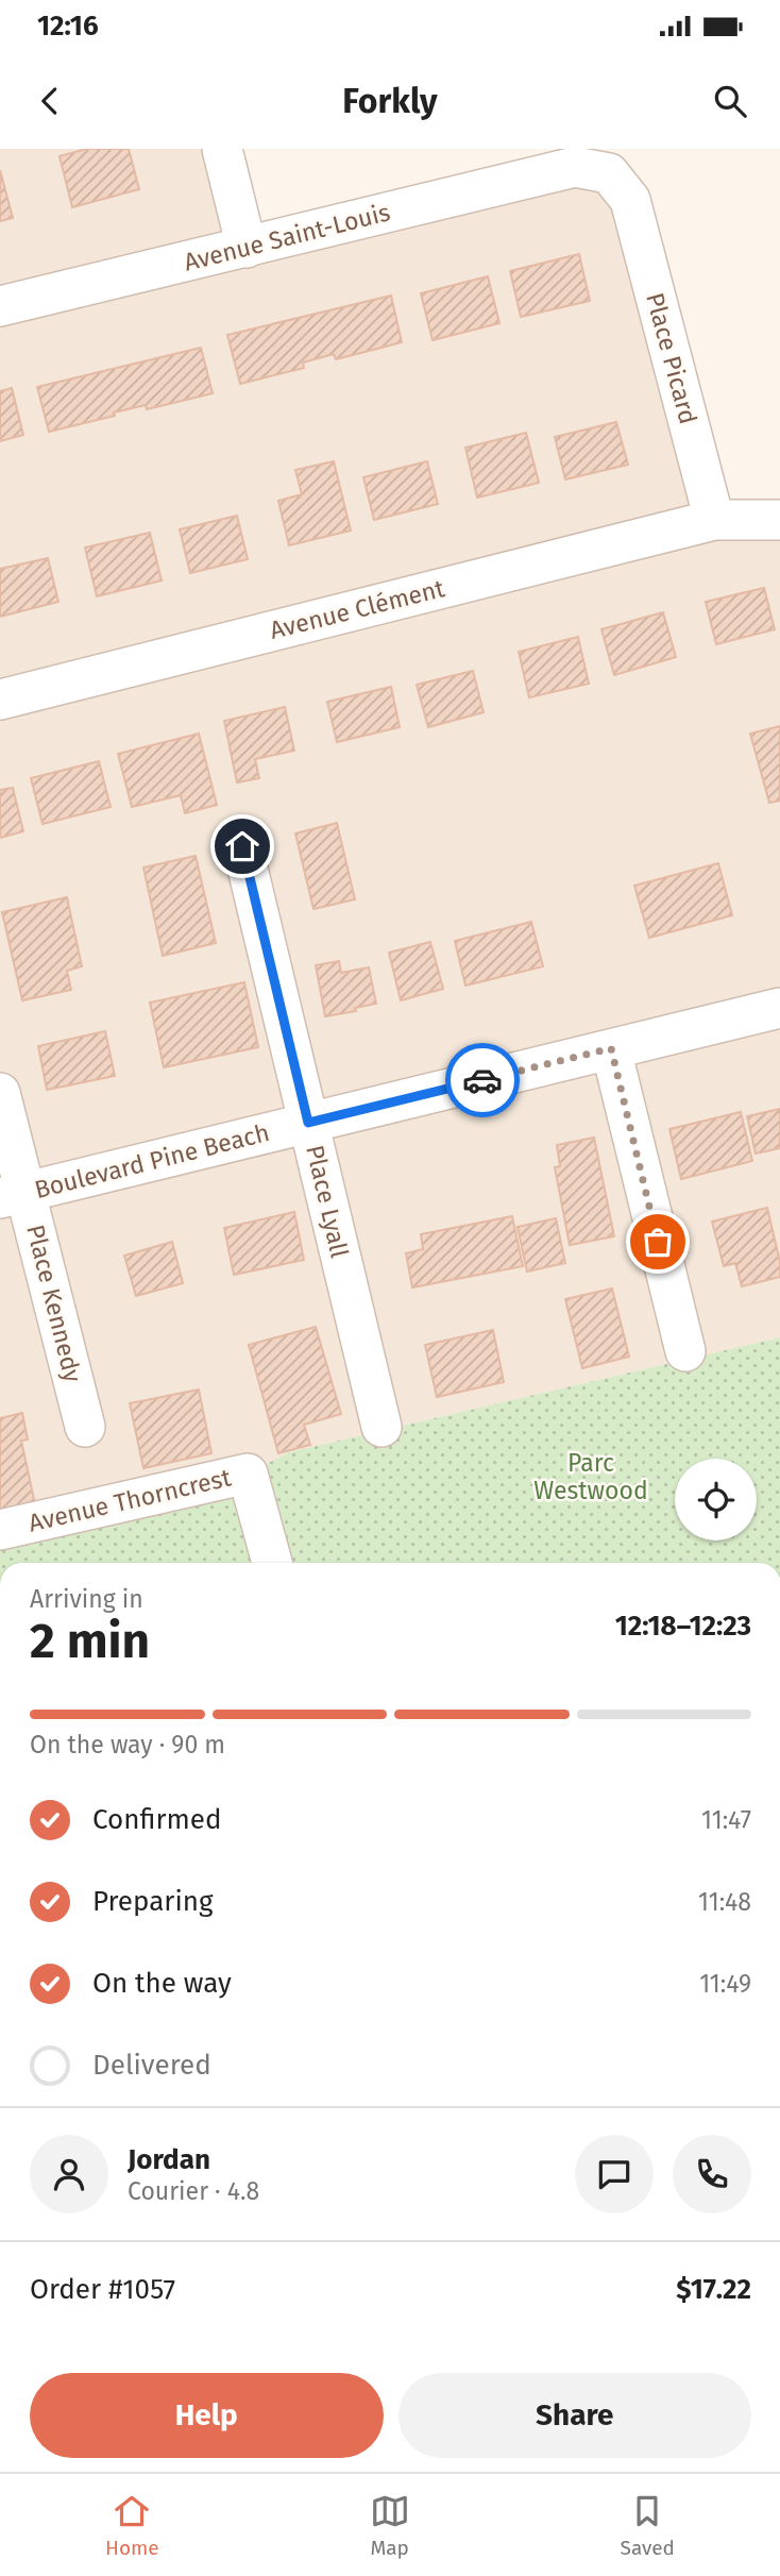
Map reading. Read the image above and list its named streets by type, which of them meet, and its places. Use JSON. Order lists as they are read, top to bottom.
{
  "streets": {
    "street": [
      "Avenue Saint-Louis",
      "Place Picard",
      "Avenue Clément",
      "Boulevard Pine Beach",
      "Place Lyall",
      "Place Kennedy",
      "Avenue Thorncrest"
    ]
  },
  "crossings": [
    ["Avenue Saint-Louis", "Place Picard"],
    ["Place Picard", "Avenue Clément"],
    ["Boulevard Pine Beach", "Place Lyall"],
    ["Boulevard Pine Beach", "Place Kennedy"]
  ],
  "parks": ["Parc Westwood"],
  "page": {
    "status": "12:16",
    "header": "Forkly",
    "heading": ["2 min", "Arriving in", "12:18–12:23"],
    "panel": [
      "Jordan",
      "Courier · 4.8",
      "Order #1057",
      "$17.22"
    ],
    "bar": "On the way · 90 m",
    "list": [
      ["Confirmed", "11:47"],
      ["Preparing", "11:48"],
      ["On the way", "11:49"],
      "Delivered"
    ],
    "buttons": ["Help", "Share"],
    "tabs": ["Home", "Map", "Saved"]
  }
}
